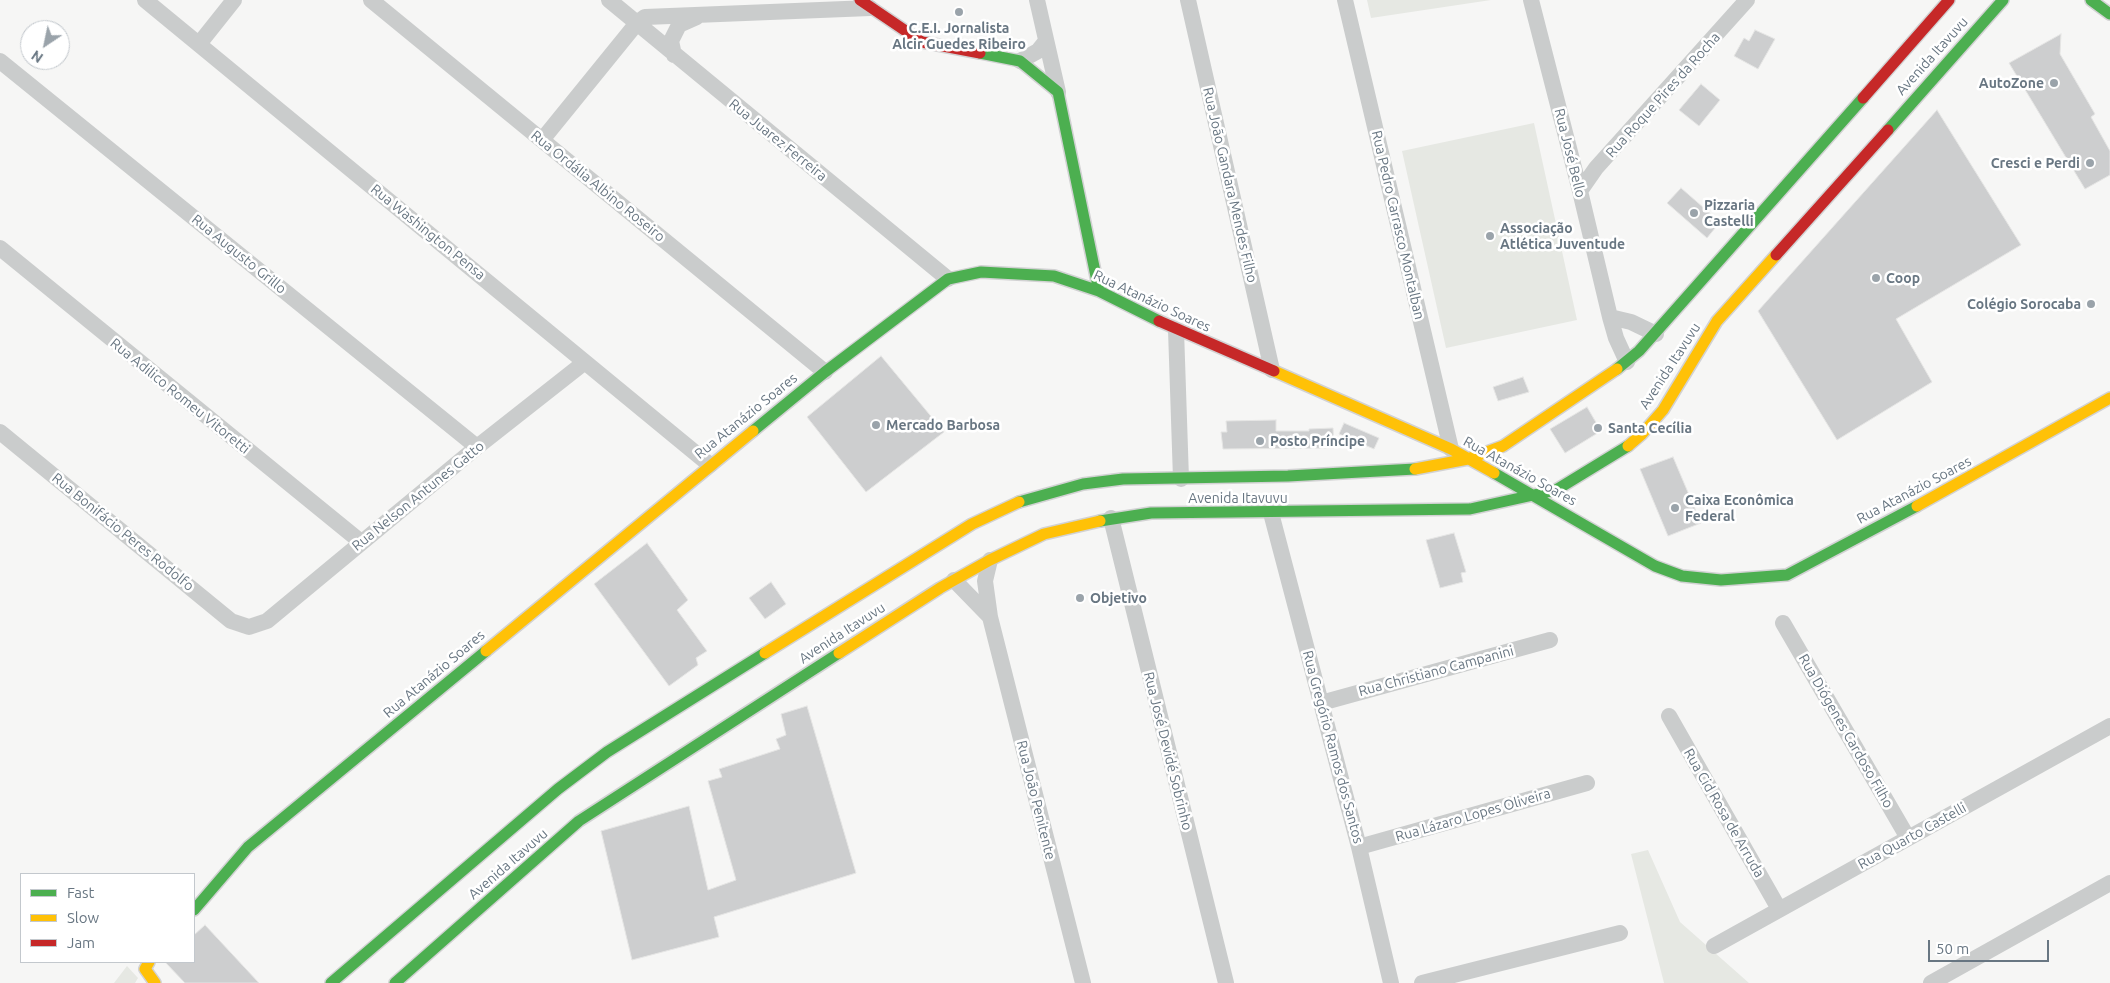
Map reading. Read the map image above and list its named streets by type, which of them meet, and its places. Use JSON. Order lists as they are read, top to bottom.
{
  "streets": {
    "main road": ["Avenida Itavuvu", "Rua Atanázio Soares"],
    "street": [
      "Rua Roque Pires da Rocha",
      "Rua Juarez Ferreira",
      "Rua José Bello",
      "Rua João Gandara Mendes Filho",
      "Rua Ordália Albino Roseiro",
      "Rua Pedro Carrasco Montalban",
      "Rua Washington Pensa",
      "Rua Augusto Grillo",
      "Rua Adilico Romeu Vitoretti",
      "Rua Nelson Antunes Gatto",
      "Rua Bonifácio Peres Rodolfo",
      "Rua Christiano Campanini",
      "Rua Diógenes Cardoso Filho",
      "Rua Gregório Ramos dos Santos",
      "Rua José Devidé Sobrinho",
      "Rua João Penitente",
      "Rua Cid Rosa de Arruda",
      "Rua Lázaro Lopes Oliveira",
      "Rua Quarto Castelli"
    ]
  },
  "crossings": [
    ["Avenida Itavuvu", "Rua José Bello"],
    ["Avenida Itavuvu", "Rua Atanázio Soares"],
    ["Avenida Itavuvu", "Rua Gregório Ramos dos Santos"],
    ["Avenida Itavuvu", "Rua José Devidé Sobrinho"],
    ["Avenida Itavuvu", "Rua João Penitente"],
    ["Rua Roque Pires da Rocha", "Rua José Bello"],
    ["Rua Juarez Ferreira", "Rua Atanázio Soares"],
    ["Rua João Gandara Mendes Filho", "Rua Atanázio Soares"],
    ["Rua Ordália Albino Roseiro", "Rua Atanázio Soares"],
    ["Rua Pedro Carrasco Montalban", "Rua Atanázio Soares"],
    ["Rua Washington Pensa", "Rua Atanázio Soares"],
    ["Rua Washington Pensa", "Rua Nelson Antunes Gatto"],
    ["Rua Augusto Grillo", "Rua Nelson Antunes Gatto"],
    ["Rua Adilico Romeu Vitoretti", "Rua Nelson Antunes Gatto"],
    ["Rua Nelson Antunes Gatto", "Rua Bonifácio Peres Rodolfo"],
    ["Rua Christiano Campanini", "Rua Gregório Ramos dos Santos"],
    ["Rua Diógenes Cardoso Filho", "Rua Quarto Castelli"],
    ["Rua Gregório Ramos dos Santos", "Rua Lázaro Lopes Oliveira"],
    ["Rua Cid Rosa de Arruda", "Rua Quarto Castelli"]
  ],
  "places": [
    "C.E.I. Jornalista Alcir Guedes Ribeiro",
    "AutoZone",
    "Cresci e Perdi",
    "Pizzaria Castelli",
    "Associação Atlética Juventude",
    "Coop",
    "Colégio Sorocaba",
    "Mercado Barbosa",
    "Santa Cecília",
    "Posto Príncipe",
    "Caixa Econômica Federal",
    "Objetivo"
  ],
  "legend": ["Fast", "Slow", "Jam"],
  "scale_bar": "50 m",
  "north": "bottom left"
}
